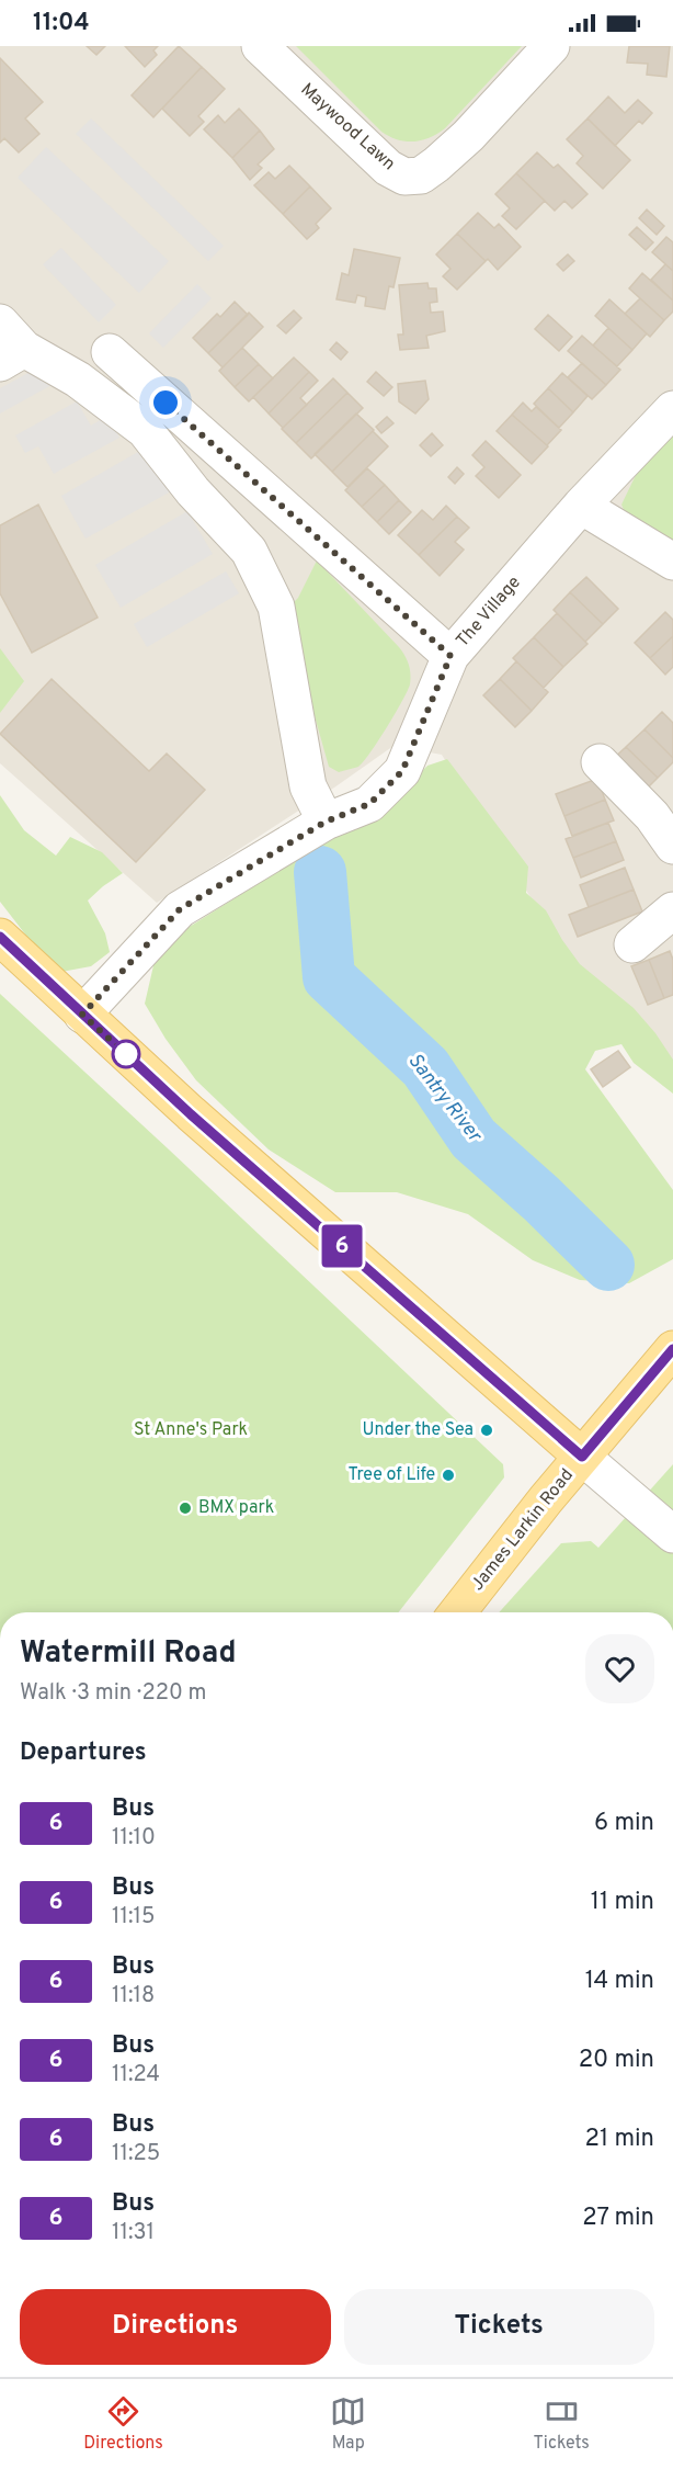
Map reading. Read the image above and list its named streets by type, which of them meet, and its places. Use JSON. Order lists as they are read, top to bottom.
{
  "streets": {
    "main road": ["James Larkin Road"],
    "street": ["Maywood Lawn", "The Village"]
  },
  "water": ["Santry River"],
  "parks": ["St Anne's Park"],
  "places": ["Under the Sea", "Tree of Life", "BMX park"],
  "lines": ["bus line 6"],
  "page": {
    "status": "11:04",
    "on_map": "6",
    "heading": [
      ["Watermill Road", "Walk · 3 min · 220 m"],
      "Departures"
    ],
    "list": [
      {
        "mark": "6",
        "name": "Bus",
        "note": "11:10",
        "value": "6 min"
      },
      {
        "mark": "6",
        "name": "Bus",
        "note": "11:15",
        "value": "11 min"
      },
      {
        "mark": "6",
        "name": "Bus",
        "note": "11:18",
        "value": "14 min"
      },
      {
        "mark": "6",
        "name": "Bus",
        "note": "11:24",
        "value": "20 min"
      },
      {
        "mark": "6",
        "name": "Bus",
        "note": "11:25",
        "value": "21 min"
      },
      {
        "mark": "6",
        "name": "Bus",
        "note": "11:31",
        "value": "27 min"
      }
    ],
    "buttons": ["Directions", "Tickets"],
    "tabs": ["Directions", "Map", "Tickets"]
  }
}
